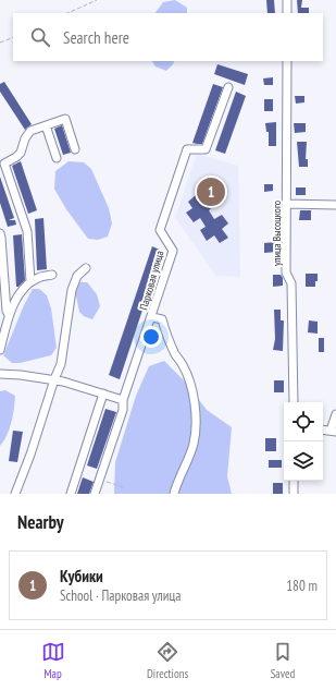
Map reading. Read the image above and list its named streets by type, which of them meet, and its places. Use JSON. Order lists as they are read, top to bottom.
{
  "streets": {
    "street": ["улица Высоцкого", "Парковая улица"]
  },
  "page": {
    "search": "Search here",
    "pins": "1",
    "heading": "Nearby",
    "list": [
      {
        "mark": "1",
        "name": "Кубики",
        "note": "School · Парковая улица",
        "value": "180 m"
      }
    ],
    "nav": ["Map", "Directions", "Saved"]
  }
}
